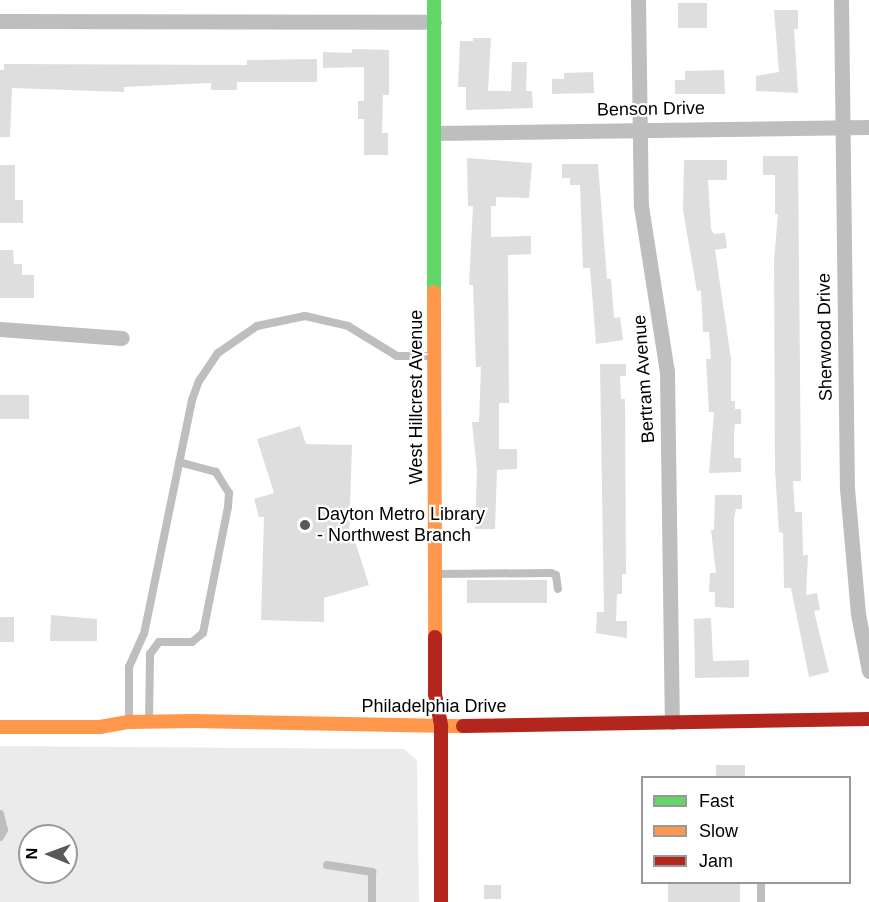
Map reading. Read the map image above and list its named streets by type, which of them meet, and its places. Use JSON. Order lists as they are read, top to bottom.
{
  "streets": {
    "street": [
      "Benson Drive",
      "Sherwood Drive",
      "Bertram Avenue",
      "West Hillcrest Avenue",
      "Philadelphia Drive"
    ]
  },
  "crossings": [
    ["Benson Drive", "Sherwood Drive"],
    ["Benson Drive", "Bertram Avenue"],
    ["Benson Drive", "West Hillcrest Avenue"],
    ["Bertram Avenue", "Philadelphia Drive"],
    ["West Hillcrest Avenue", "Philadelphia Drive"]
  ],
  "places": ["Dayton Metro Library - Northwest Branch"],
  "legend": ["Fast", "Slow", "Jam"],
  "north": "left"
}
